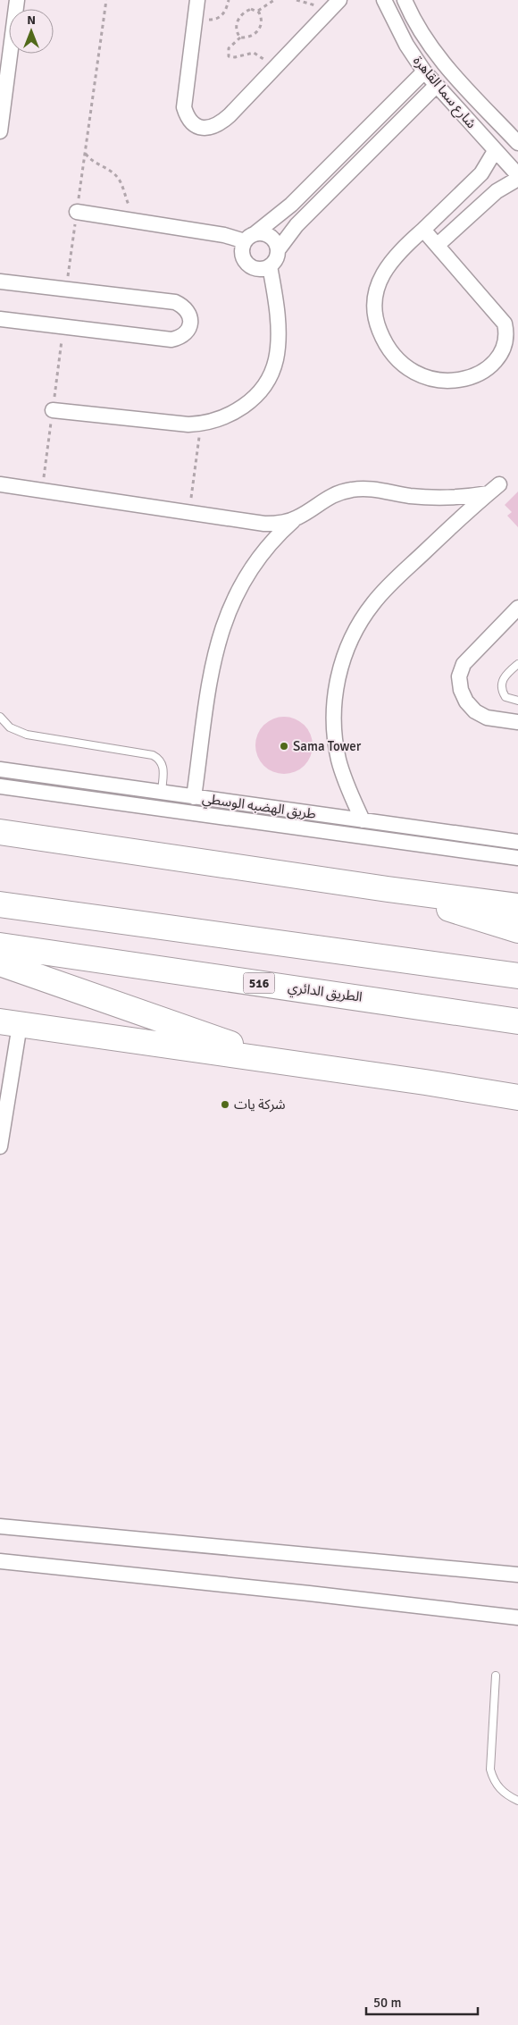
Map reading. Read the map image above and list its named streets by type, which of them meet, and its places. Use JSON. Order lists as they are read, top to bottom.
{
  "streets": {
    "highway": ["516", "الطريق الدائري"],
    "street": ["شارع سما القاهرة", "طريق الهضبه الوسطي"]
  },
  "places": ["Sama Tower", "شركة يات"],
  "scale_bar": "50 m",
  "north": "top"
}
